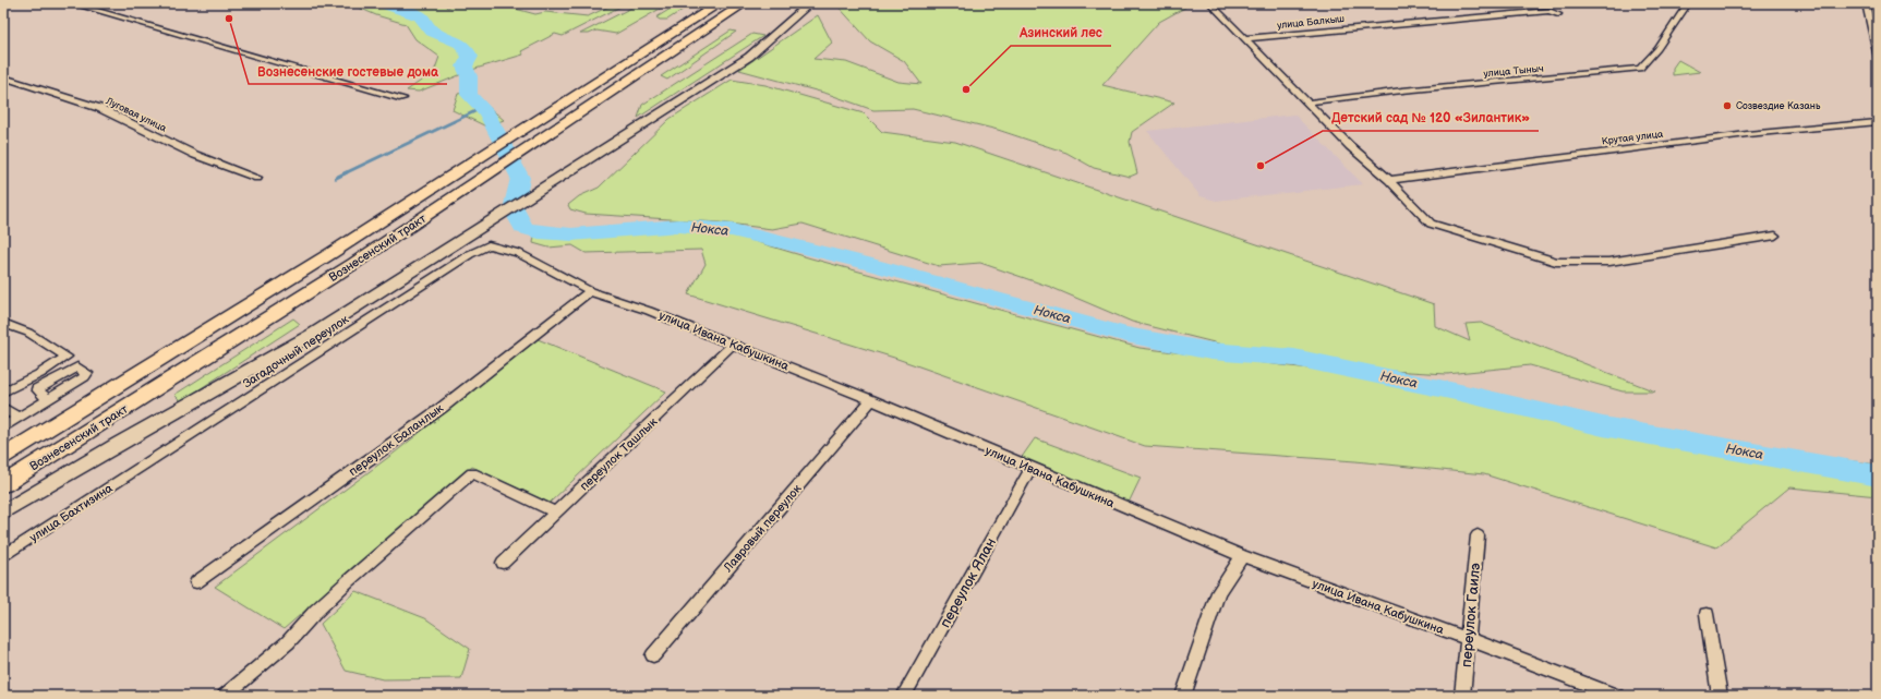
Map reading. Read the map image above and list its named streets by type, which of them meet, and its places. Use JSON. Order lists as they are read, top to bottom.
{
  "streets": {
    "main road": ["Вознесенский тракт"],
    "street": [
      "улица Балкыш",
      "улица Тыныч",
      "Луговая улица",
      "Крутая улица",
      "улица Ивана Кабушкина",
      "Загадочный переулок",
      "переулок Баланлык",
      "переулок Ташлык",
      "улица Бахтизина",
      "Лавровый переулок",
      "переулок Ялан",
      "переулок Гаилэ"
    ]
  },
  "crossings": [
    ["улица Ивана Кабушкина", "Загадочный переулок"],
    ["улица Ивана Кабушкина", "переулок Баланлык"],
    ["улица Ивана Кабушкина", "переулок Ташлык"],
    ["улица Ивана Кабушкина", "Лавровый переулок"],
    ["улица Ивана Кабушкина", "переулок Ялан"],
    ["улица Ивана Кабушкина", "переулок Гаилэ"],
    ["Загадочный переулок", "улица Бахтизина"]
  ],
  "water": ["Нокса"],
  "places": [
    "Вознесенские гостевые дома",
    "Азинский лес",
    "Созвездие Казань",
    "Детский сад № 120 «Зилантик»"
  ]
}
